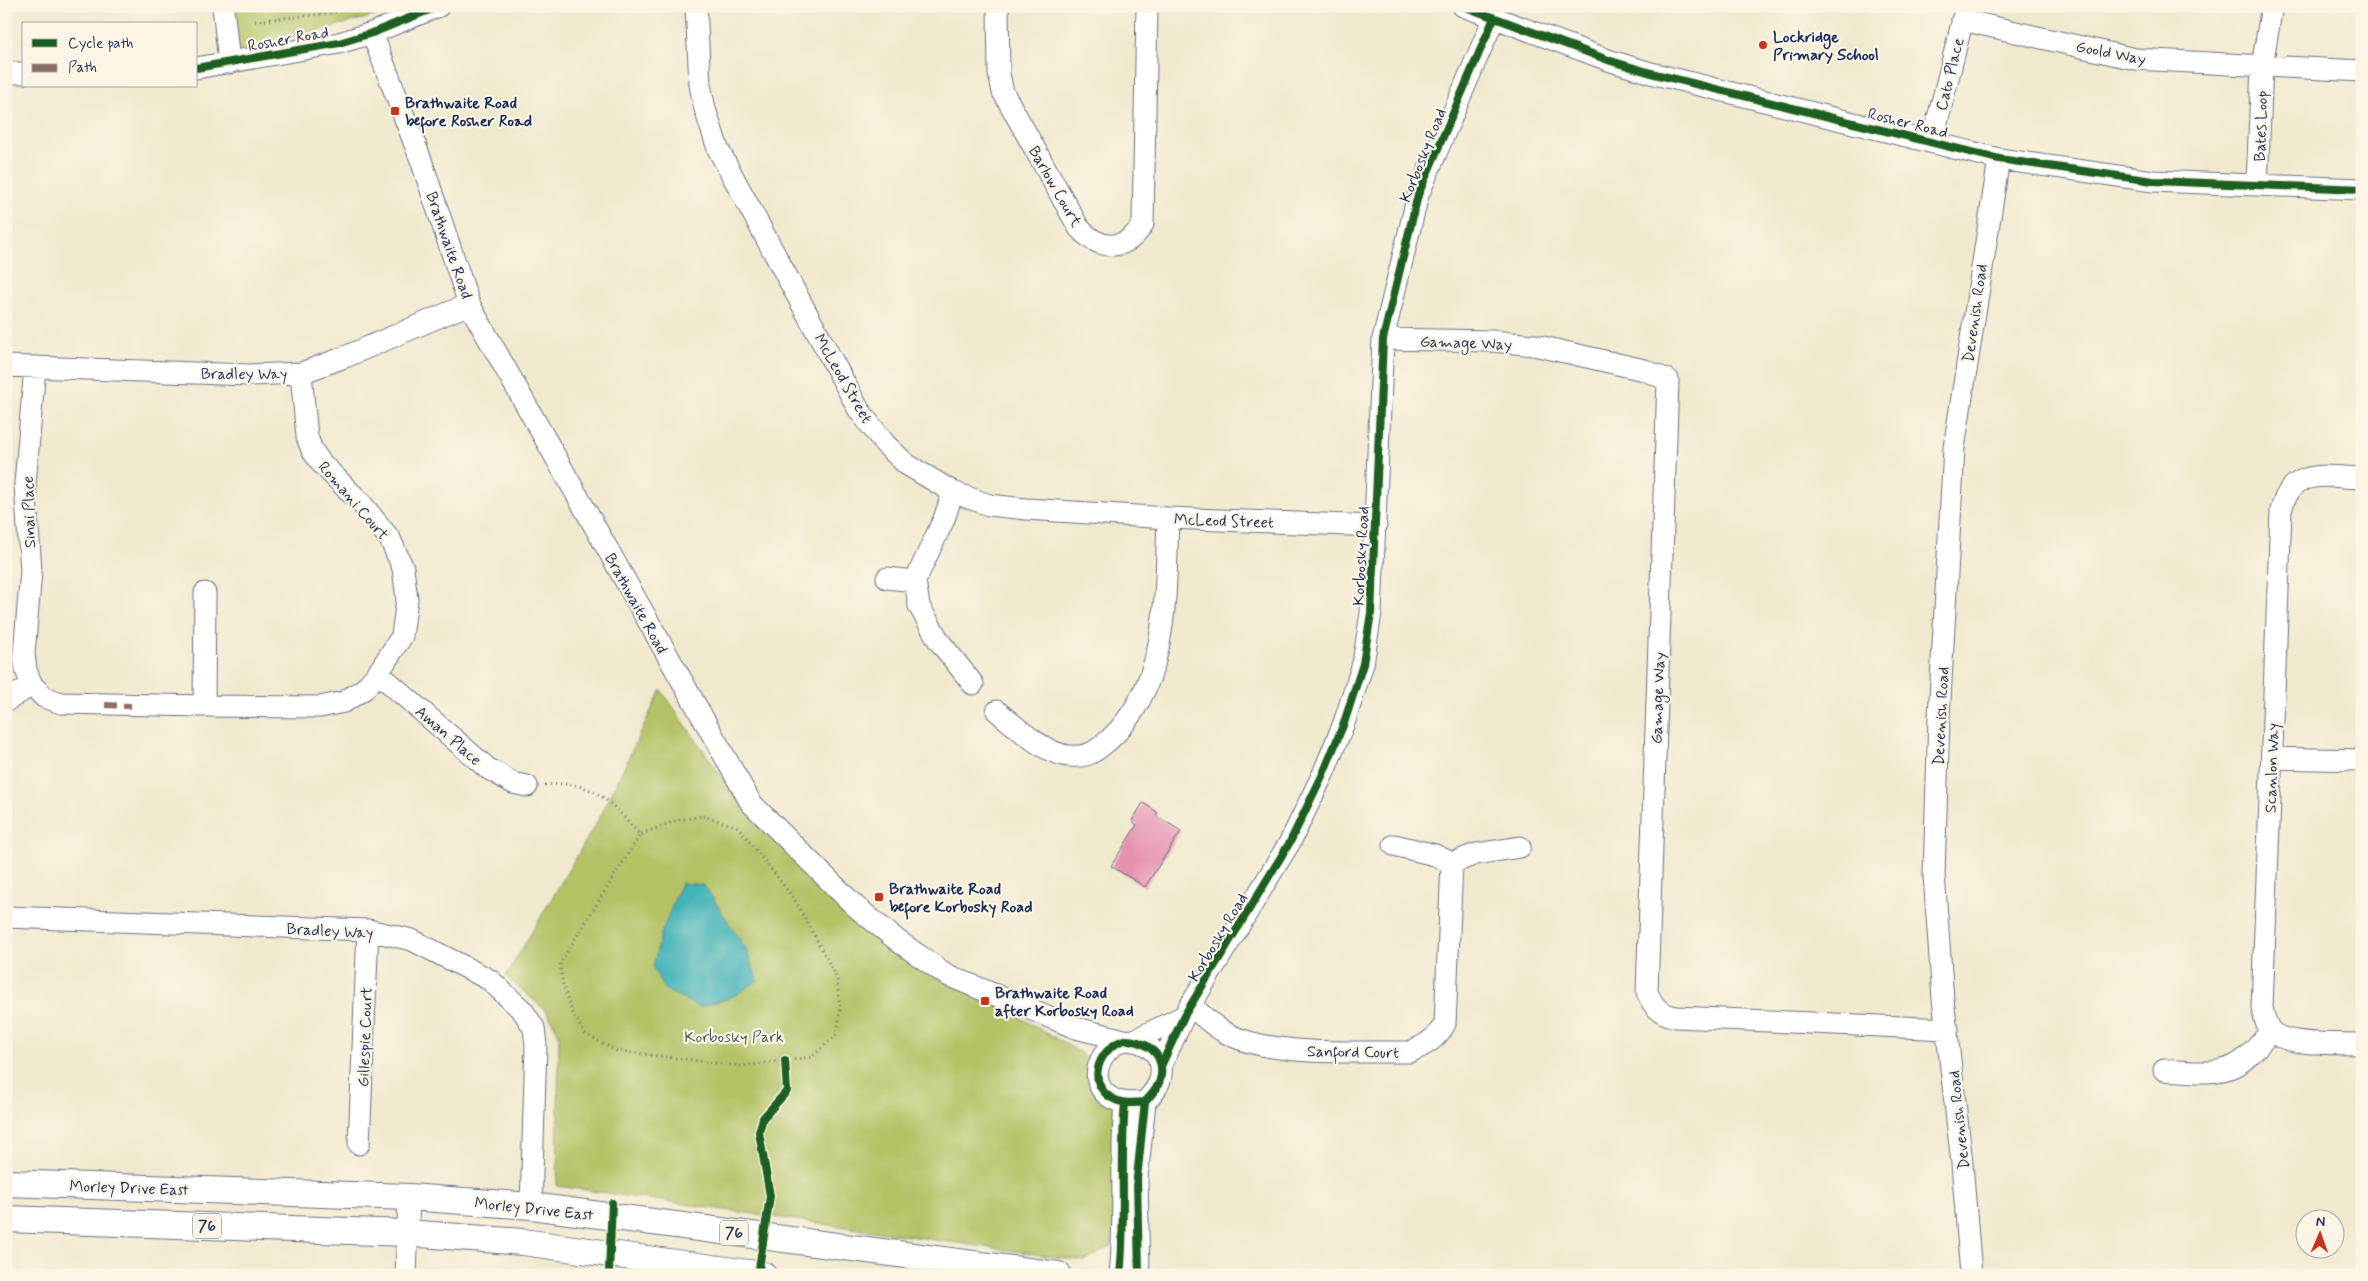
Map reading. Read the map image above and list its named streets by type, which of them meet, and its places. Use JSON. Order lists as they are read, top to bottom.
{
  "streets": {
    "main road": ["Morley Drive East", "76"],
    "street": [
      "Rosher Road",
      "Goold Way",
      "Cato Place",
      "Bates Loop",
      "Korbosky Road",
      "Barlow Court",
      "Brathwaite Road",
      "Devenish Road",
      "Gamage Way",
      "Bradley Way",
      "McLeod Street",
      "Romani Court",
      "Sinai Place",
      "Aman Place",
      "Scanlon Way",
      "Gillespie Court",
      "Sanford Court"
    ]
  },
  "crossings": [
    ["Rosher Road", "Cato Place"],
    ["Rosher Road", "Bates Loop"],
    ["Rosher Road", "Korbosky Road"],
    ["Rosher Road", "Brathwaite Road"],
    ["Rosher Road", "Devenish Road"],
    ["Goold Way", "Cato Place"],
    ["Goold Way", "Bates Loop"],
    ["Korbosky Road", "Brathwaite Road"],
    ["Korbosky Road", "Gamage Way"],
    ["Korbosky Road", "McLeod Street"],
    ["Korbosky Road", "Sanford Court"],
    ["Brathwaite Road", "Bradley Way"],
    ["Devenish Road", "Gamage Way"],
    ["Bradley Way", "Romani Court"],
    ["Bradley Way", "Sinai Place"],
    ["Bradley Way", "Gillespie Court"],
    ["Bradley Way", "Morley Drive East"],
    ["Romani Court", "Sinai Place"],
    ["Romani Court", "Aman Place"]
  ],
  "parks": ["Korbosky Park"],
  "places": {
    "other": ["Lockridge Primary School"],
    "transit": ["Brathwaite Road before Rosher Road", "Brathwaite Road before Korbosky Road", "Brathwaite Road after Korbosky Road"]
  },
  "legend": ["Cycle path", "Path"],
  "north": "top"
}
